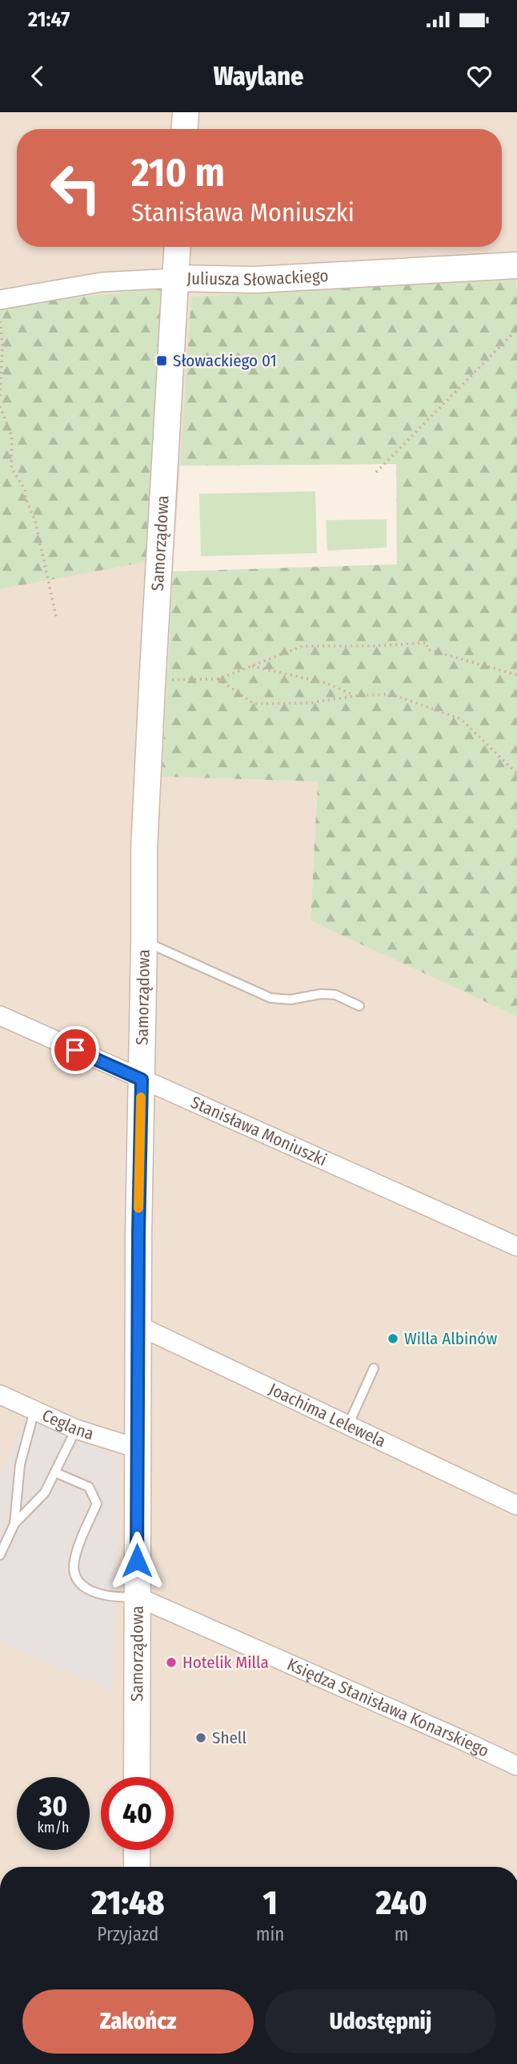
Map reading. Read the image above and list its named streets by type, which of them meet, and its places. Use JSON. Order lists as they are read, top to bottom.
{
  "streets": {
    "street": [
      "Juliusza Słowackiego",
      "Samorządowa",
      "Stanisława Moniuszki",
      "Joachima Lelewela",
      "Ceglana",
      "Księdza Stanisława Konarskiego"
    ]
  },
  "crossings": [
    ["Juliusza Słowackiego", "Samorządowa"],
    ["Samorządowa", "Stanisława Moniuszki"],
    ["Samorządowa", "Joachima Lelewela"],
    ["Samorządowa", "Ceglana"],
    ["Samorządowa", "Księdza Stanisława Konarskiego"]
  ],
  "places": {
    "transit": ["Słowackiego 01"],
    "other": ["Willa Albinów", "Hotelik Milla", "Shell"]
  },
  "page": {
    "status": "21:47",
    "header": "Waylane",
    "turn": ["210 m", "Stanisława Moniuszki"],
    "speed": "30 km/h",
    "limit": "40",
    "eta": [
      "21:48",
      "Przyjazd",
      "1",
      "min",
      "240",
      "m"
    ],
    "buttons": ["Zakończ", "Udostępnij"]
  }
}
